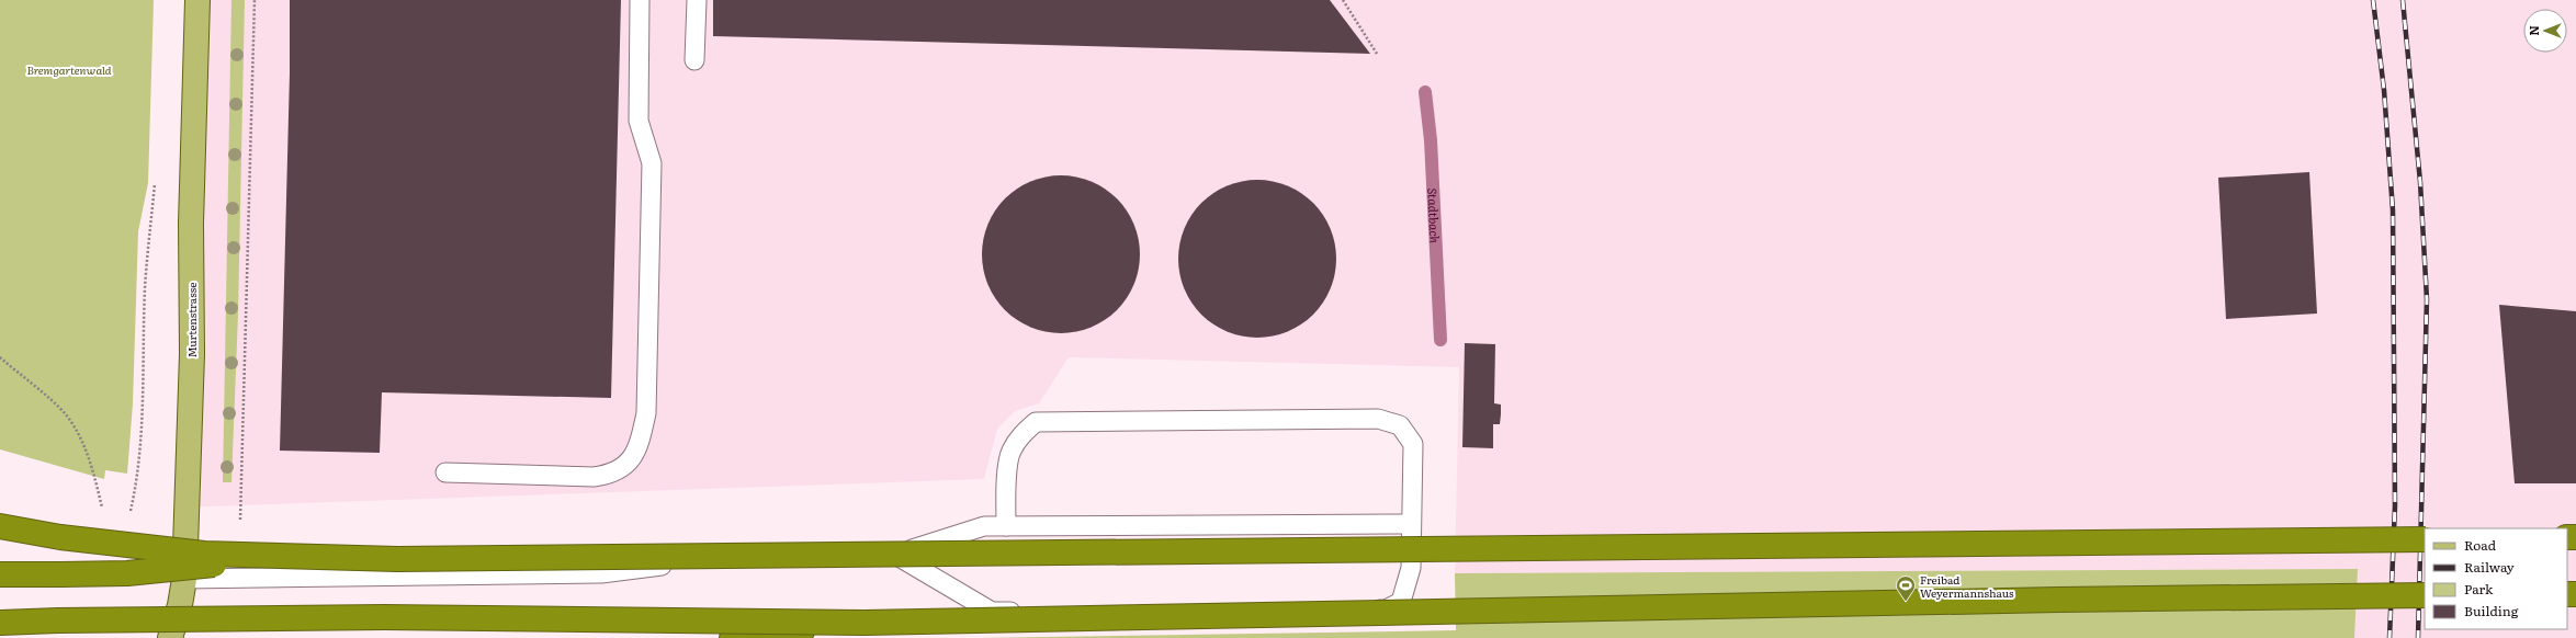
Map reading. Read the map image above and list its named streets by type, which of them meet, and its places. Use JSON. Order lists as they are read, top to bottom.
{
  "streets": {
    "main road": ["Murtenstrasse"]
  },
  "water": ["Stadtbach"],
  "parks": ["Bremgartenwald"],
  "places": {
    "sports": ["Freibad Weyermannshaus"]
  },
  "legend": [
    "Road",
    "Railway",
    "Park",
    "Building"
  ],
  "north": "left"
}
